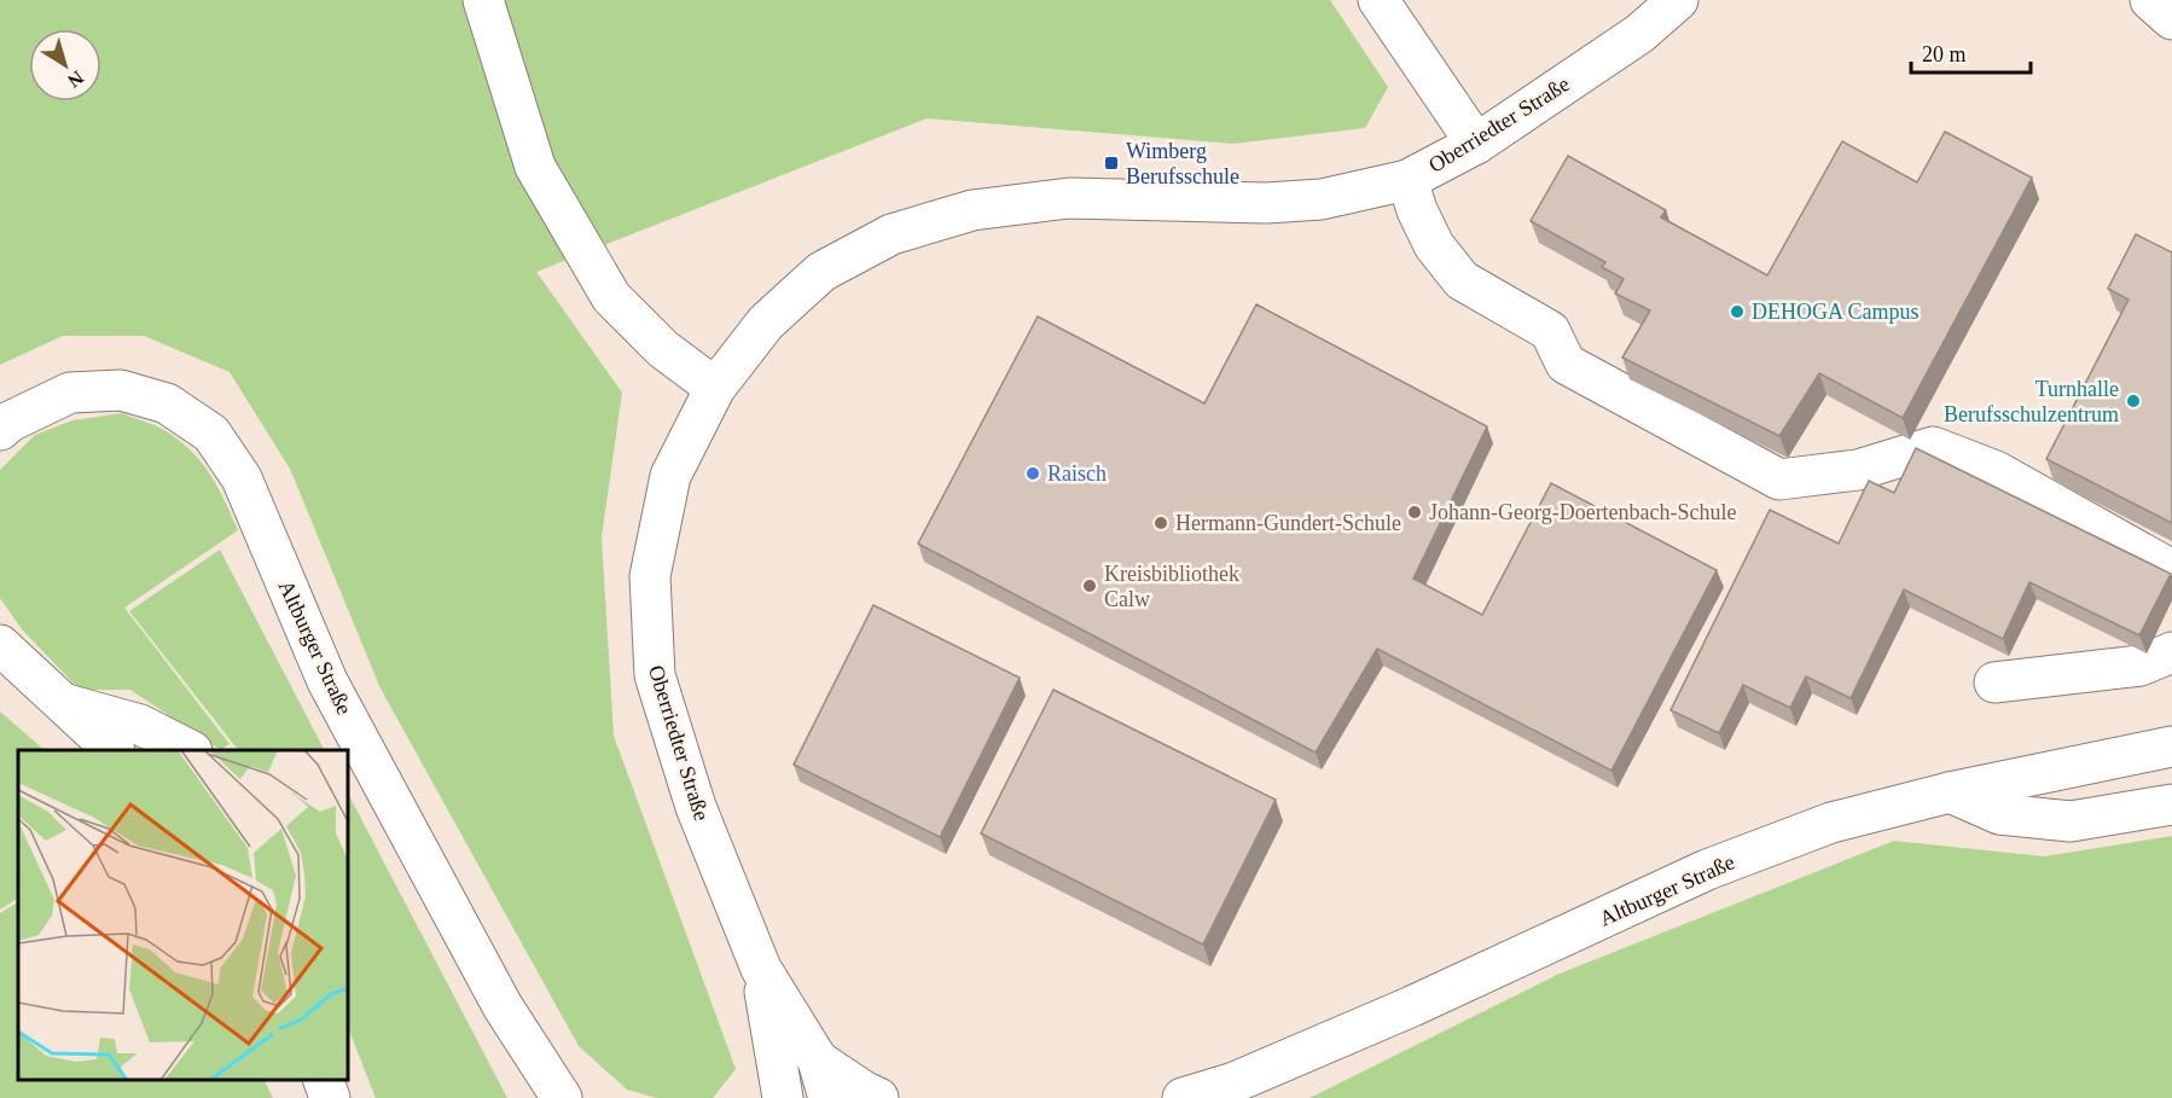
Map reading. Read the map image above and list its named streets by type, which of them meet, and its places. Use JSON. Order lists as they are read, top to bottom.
{
  "streets": {
    "street": ["Oberriedter Straße", "Altburger Straße"]
  },
  "places": {
    "transit": ["Wimberg Berufsschule"],
    "other": [
      "DEHOGA Campus",
      "Turnhalle Berufsschulzentrum",
      "Raisch",
      "Johann-Georg-Doertenbach-Schule",
      "Hermann-Gundert-Schule",
      "Kreisbibliothek Calw"
    ]
  },
  "scale_bar": "20 m",
  "north": "bottom right"
}
